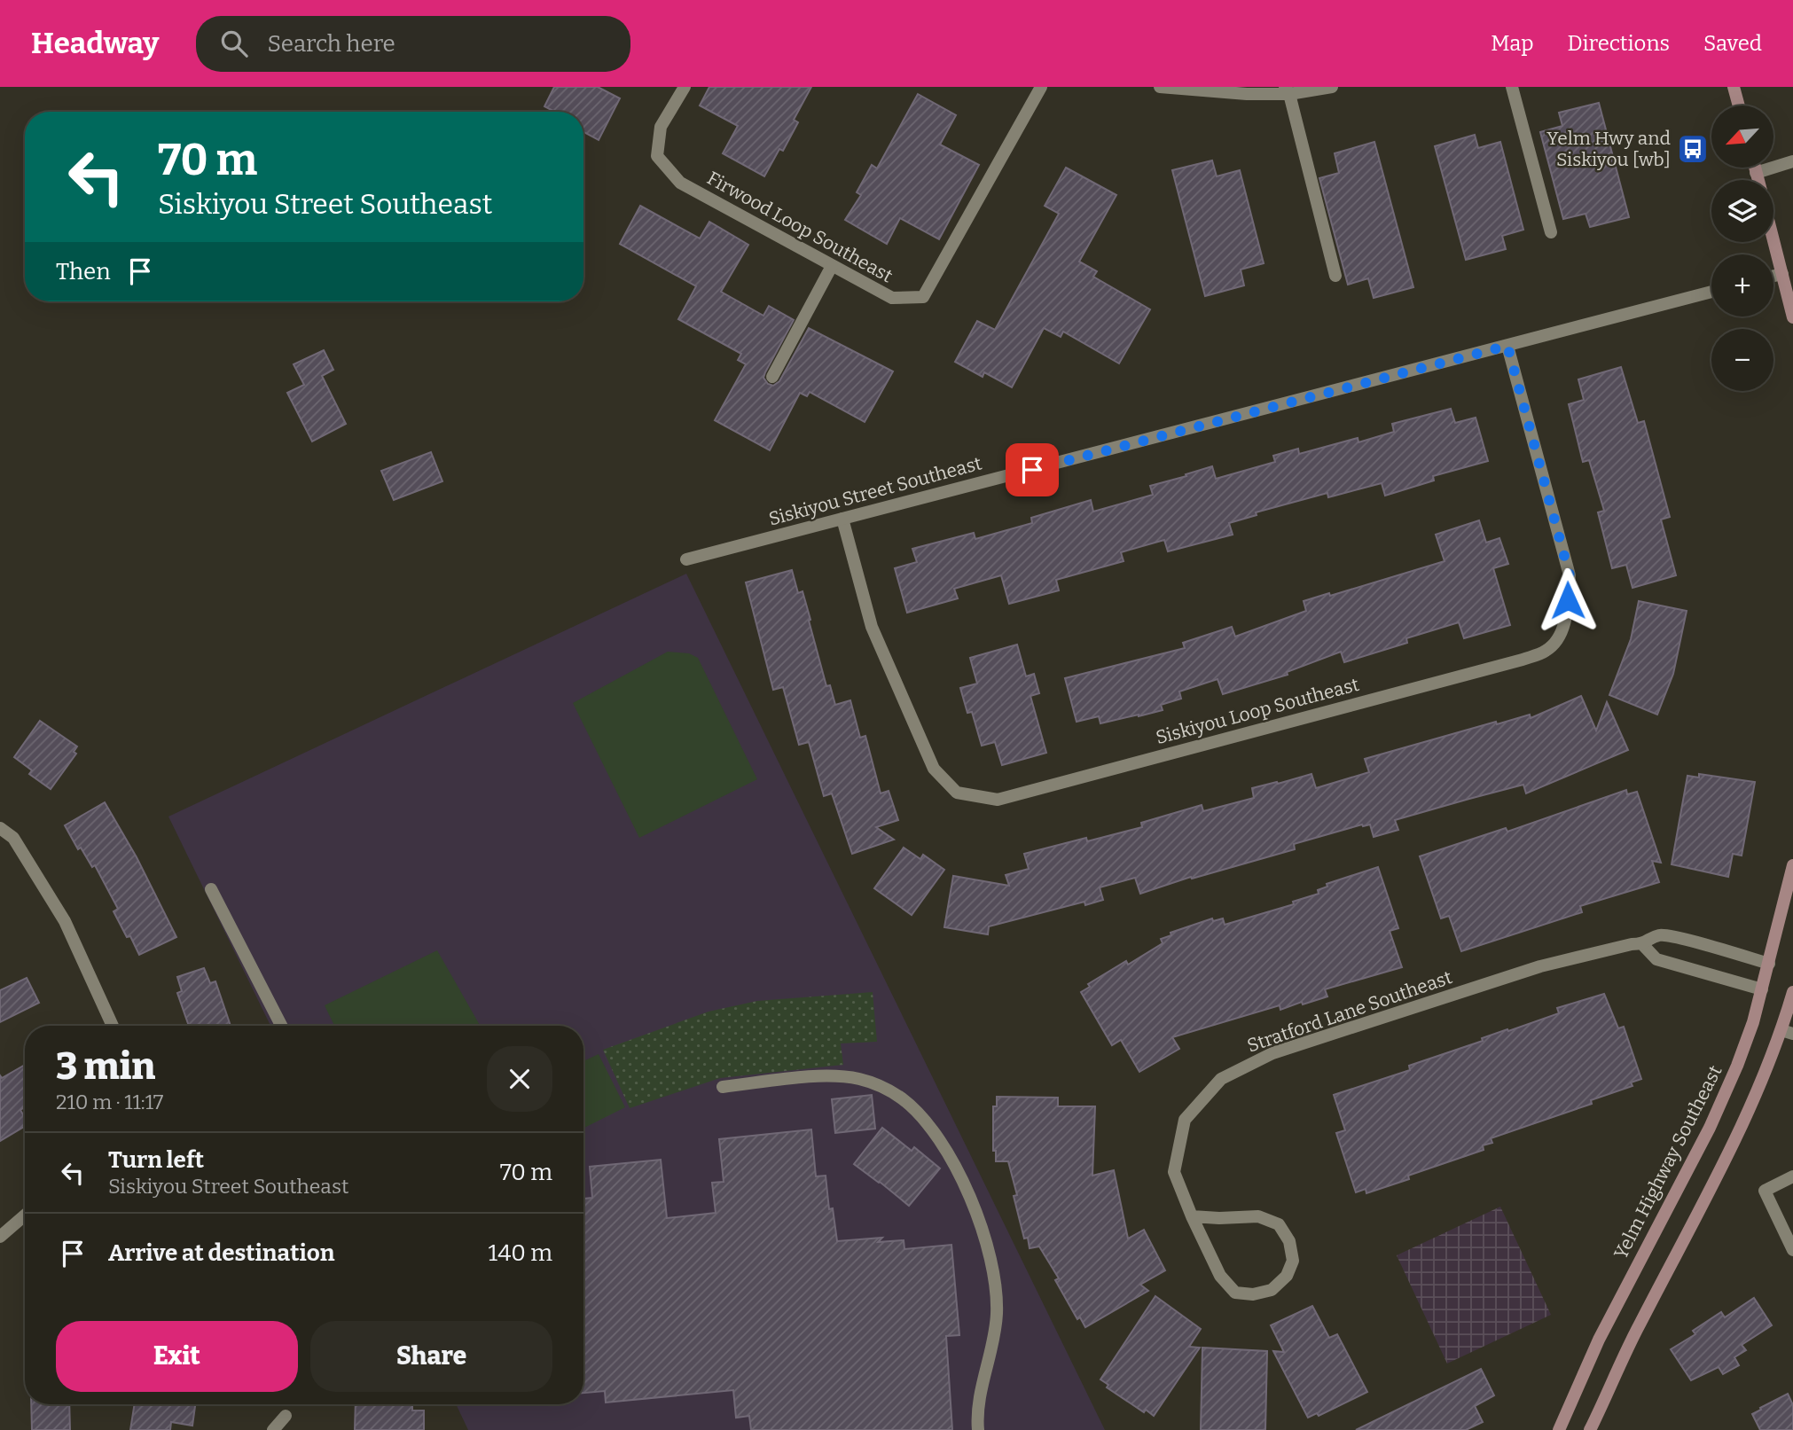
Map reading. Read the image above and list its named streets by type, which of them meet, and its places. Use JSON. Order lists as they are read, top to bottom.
{
  "streets": {
    "main road": ["Yelm Highway Southeast"],
    "street": [
      "Firwood Loop Southeast",
      "Siskiyou Street Southeast",
      "Siskiyou Loop Southeast",
      "Stratford Lane Southeast"
    ]
  },
  "crossings": [
    ["Siskiyou Street Southeast", "Siskiyou Loop Southeast"],
    ["Stratford Lane Southeast", "Yelm Highway Southeast"]
  ],
  "places": {
    "bus stop": ["Yelm Hwy and Siskiyou [wb]"]
  },
  "north": "bottom left",
  "page": {
    "header": "Headway",
    "search": "Search here",
    "nav": ["Map", "Directions", "Saved"],
    "map_buttons": ["+", "−"],
    "turn": ["70 m", "Siskiyou Street Southeast"],
    "then": "Then",
    "heading": ["3 min", "210 m · 11:17"],
    "list": [
      {
        "name": "Turn left",
        "note": "Siskiyou Street Southeast",
        "value": "70 m"
      },
      {
        "name": "Arrive at destination",
        "value": "140 m"
      }
    ],
    "buttons": ["Exit", "Share"]
  }
}
